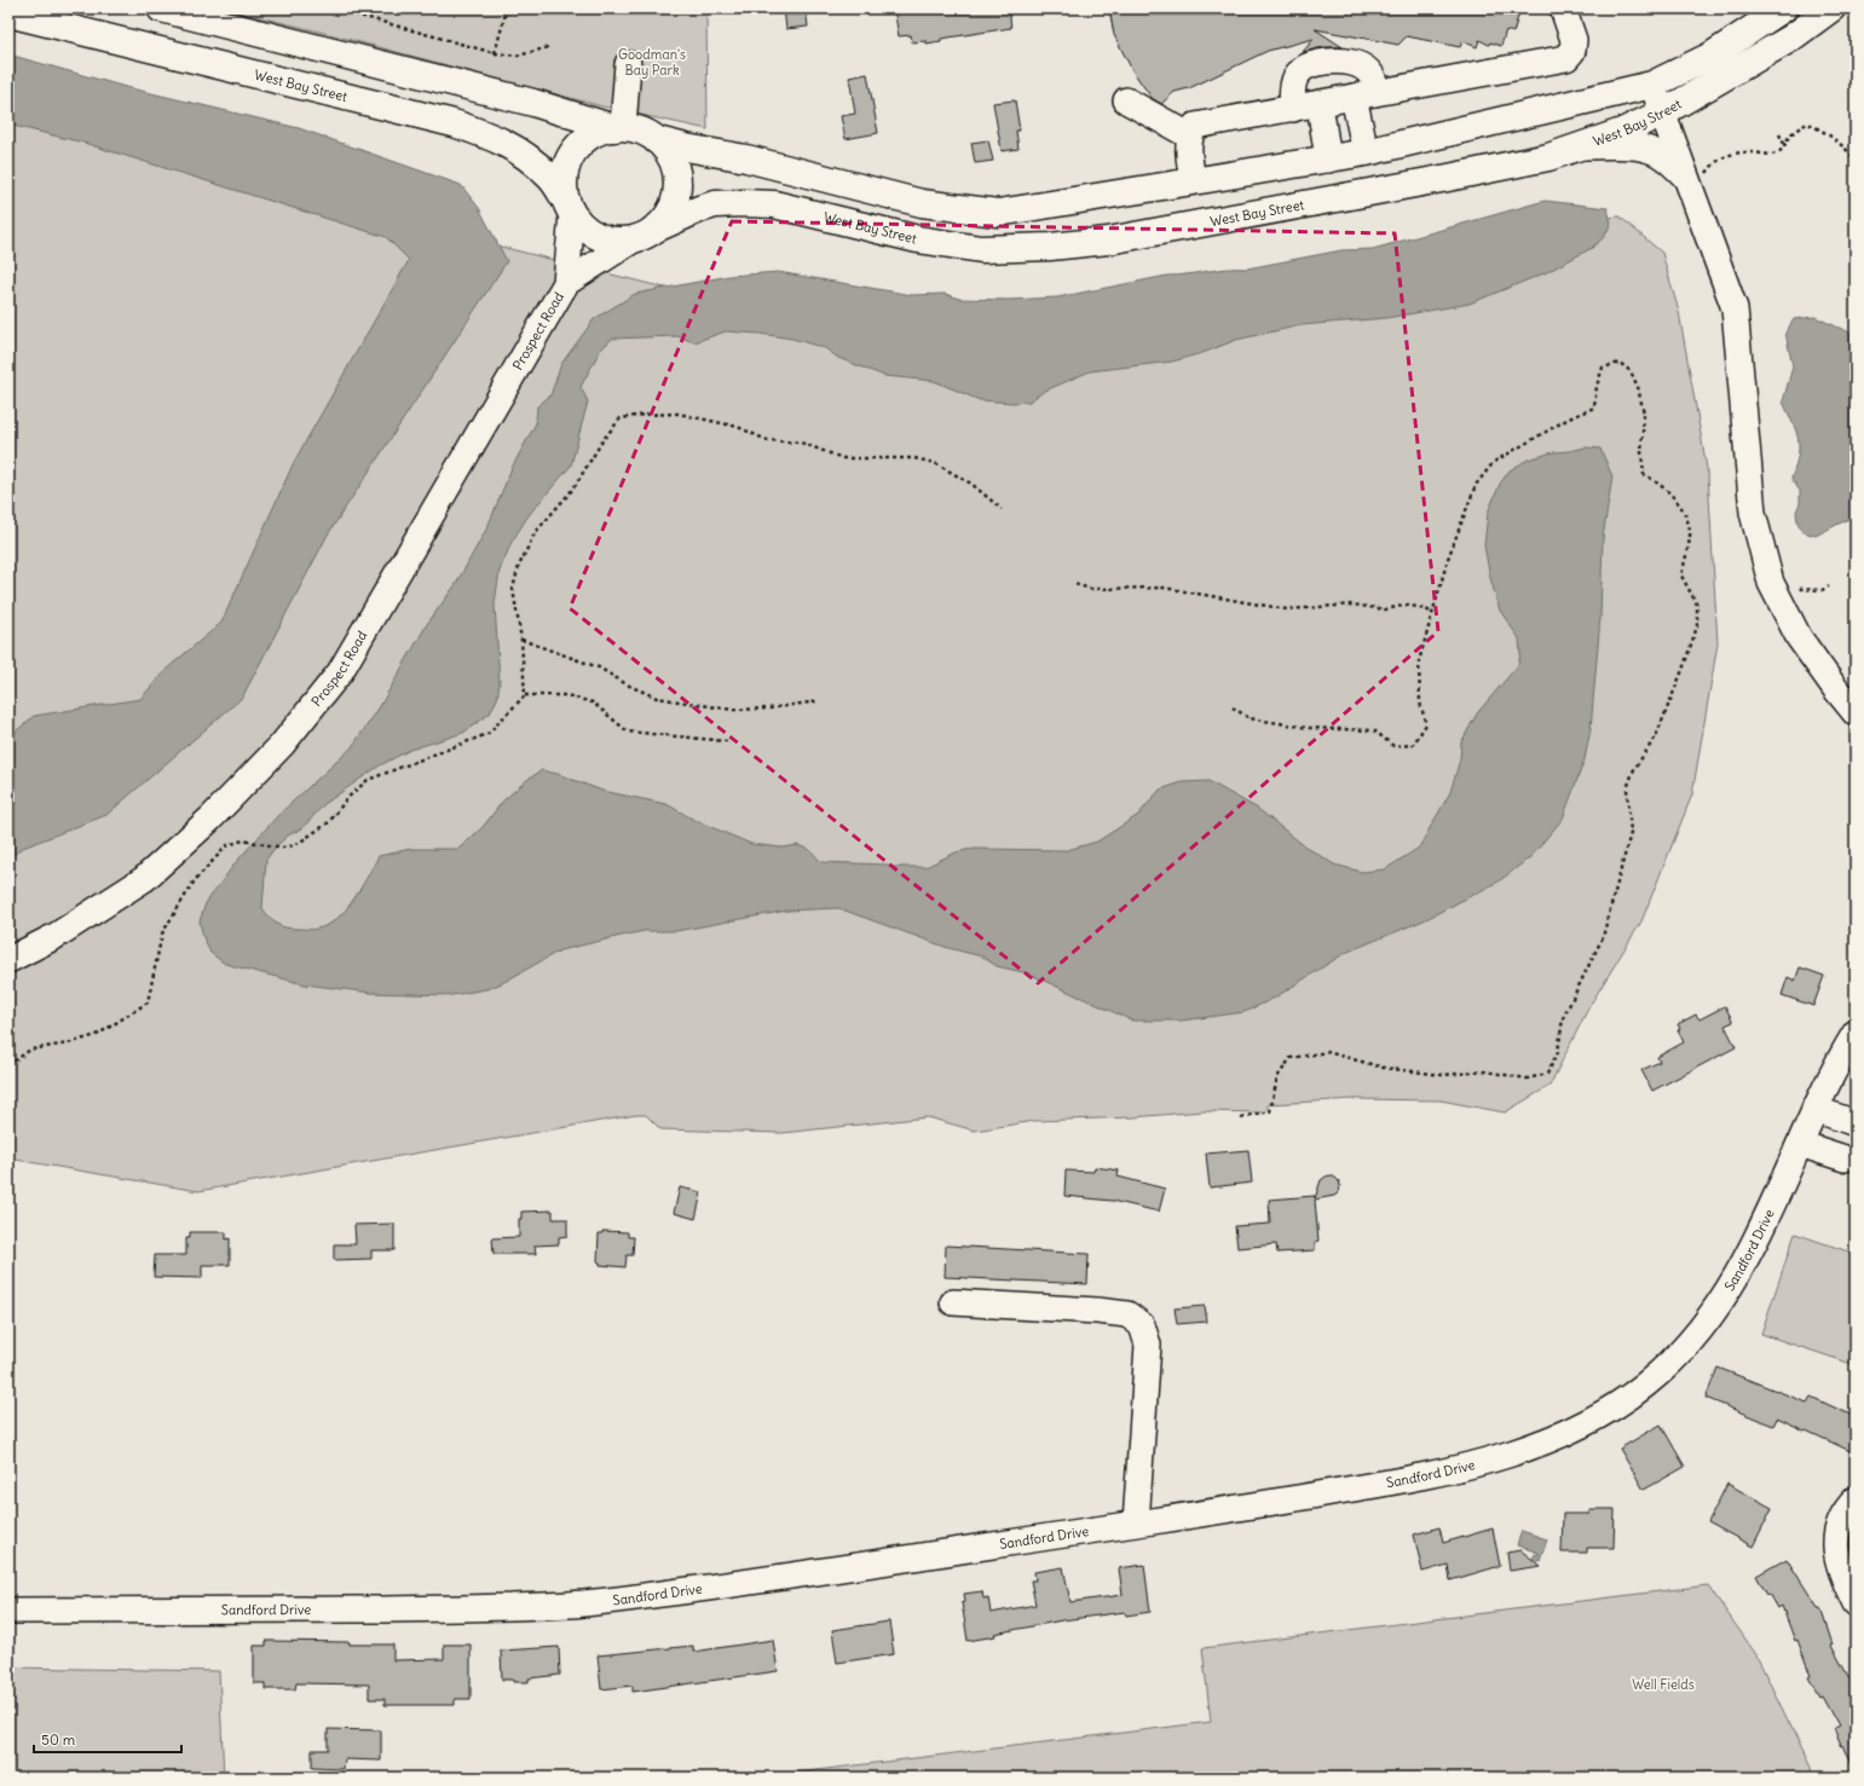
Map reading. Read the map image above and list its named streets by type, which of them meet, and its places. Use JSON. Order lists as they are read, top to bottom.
{
  "streets": {
    "main road": ["West Bay Street"],
    "street": ["Prospect Road", "Sandford Drive"]
  },
  "crossings": [
    ["West Bay Street", "Prospect Road"]
  ],
  "parks": ["Goodman's Bay Park", "Well Fields"],
  "scale_bar": "50 m"
}
